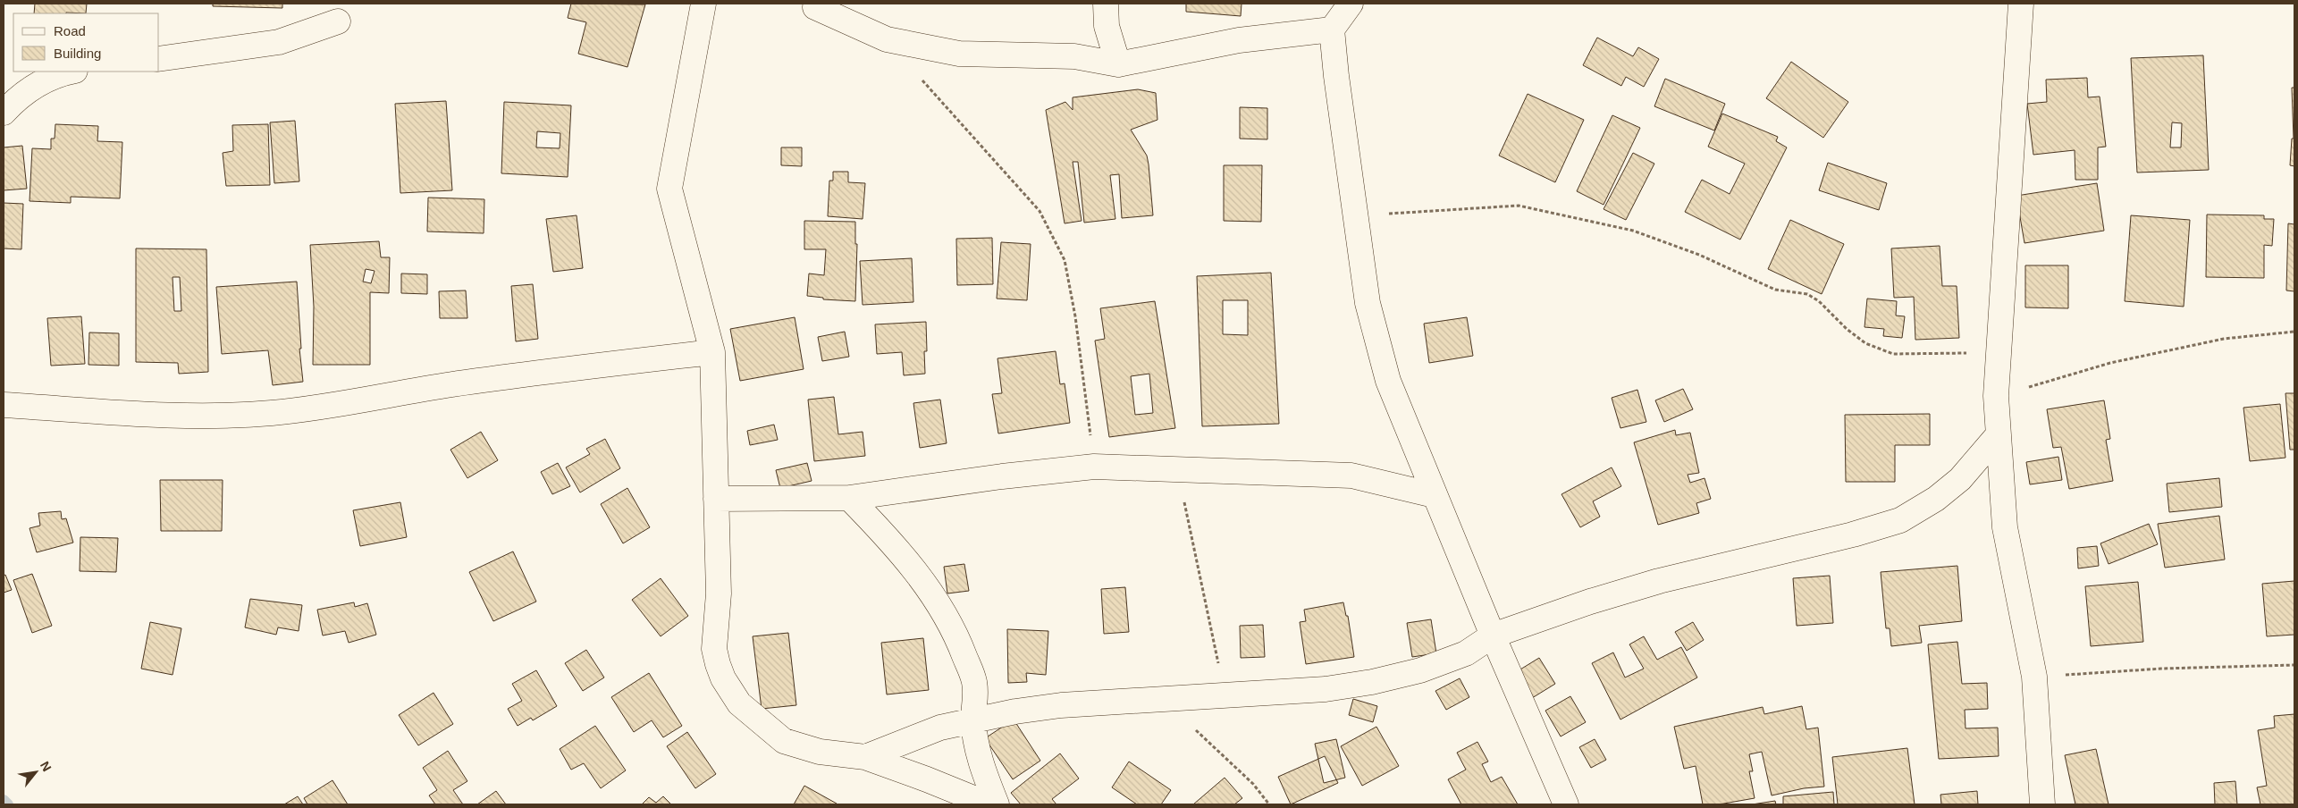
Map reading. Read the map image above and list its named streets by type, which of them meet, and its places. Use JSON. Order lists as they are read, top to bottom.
{
  "legend": ["Road", "Building"],
  "north": "top right"
}
